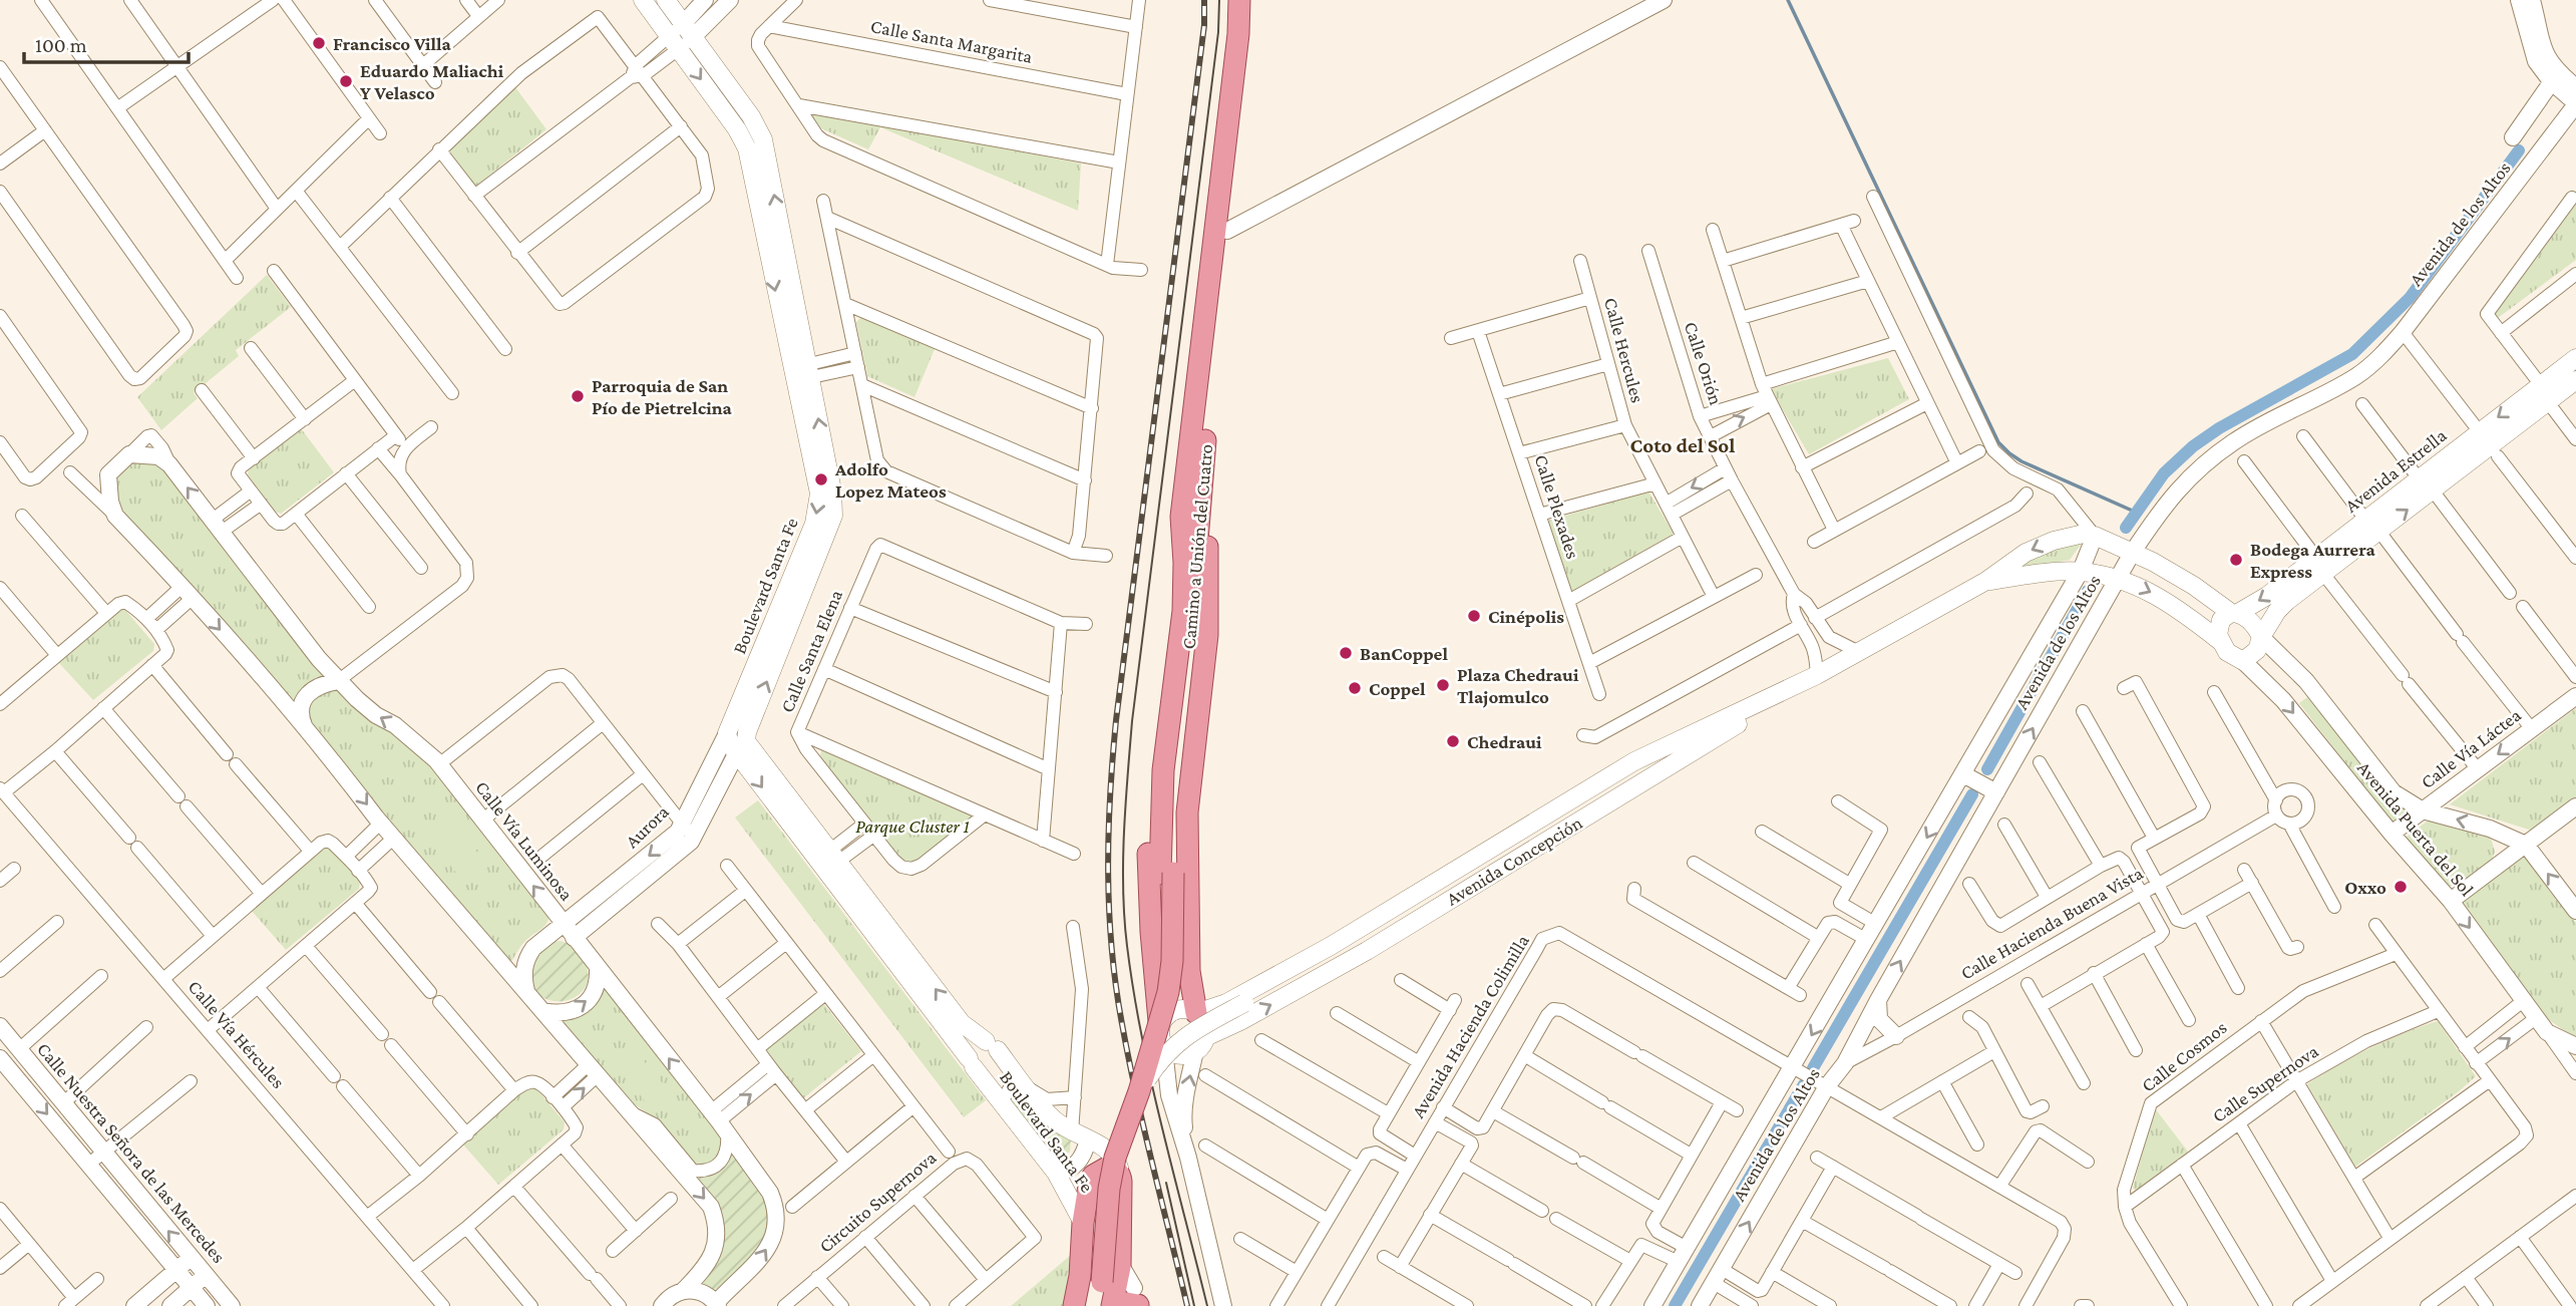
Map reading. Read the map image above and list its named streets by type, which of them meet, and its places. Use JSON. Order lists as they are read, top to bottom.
{
  "streets": {
    "main road": [
      "Avenida Estrella",
      "Camino a Unión del Cuatro",
      "Boulevard Santa Fe",
      "Avenida Concepción"
    ],
    "street": [
      "Calle Santa Margarita",
      "Avenida de los Altos",
      "Calle Hercules",
      "Calle Orión",
      "Calle Plexades",
      "Calle Santa Elena",
      "Calle Vía Láctea",
      "Aurora",
      "Avenida Puerta del Sol",
      "Calle Vía Luminosa",
      "Calle Hacienda Buena Vista",
      "Avenida Hacienda Colimilla",
      "Calle Vía Hércules",
      "Calle Cosmos",
      "Calle Supernova",
      "Calle Nuestra Señora de las Mercedes",
      "Circuito Supernova"
    ]
  },
  "crossings": [
    ["Avenida de los Altos", "Avenida Concepción"],
    ["Avenida de los Altos", "Calle Hacienda Buena Vista"],
    ["Avenida de los Altos", "Avenida Hacienda Colimilla"],
    ["Calle Orión", "Avenida Concepción"],
    ["Avenida Estrella", "Avenida Puerta del Sol"],
    ["Camino a Unión del Cuatro", "Avenida Concepción"],
    ["Boulevard Santa Fe", "Aurora"],
    ["Calle Vía Láctea", "Avenida Puerta del Sol"],
    ["Aurora", "Calle Vía Luminosa"],
    ["Calle Cosmos", "Calle Supernova"]
  ],
  "districts": ["Coto del Sol"],
  "parks": ["Parque Cluster 1"],
  "places": [
    "Francisco Villa",
    "Eduardo Maliachi Y Velasco",
    "Parroquia de San Pío de Pietrelcina",
    "Adolfo Lopez Mateos",
    "Bodega Aurrera Express",
    "Cinépolis",
    "BanCoppel",
    "Plaza Chedraui Tlajomulco",
    "Coppel",
    "Chedraui",
    "Oxxo"
  ],
  "scale_bar": "100 m"
}
